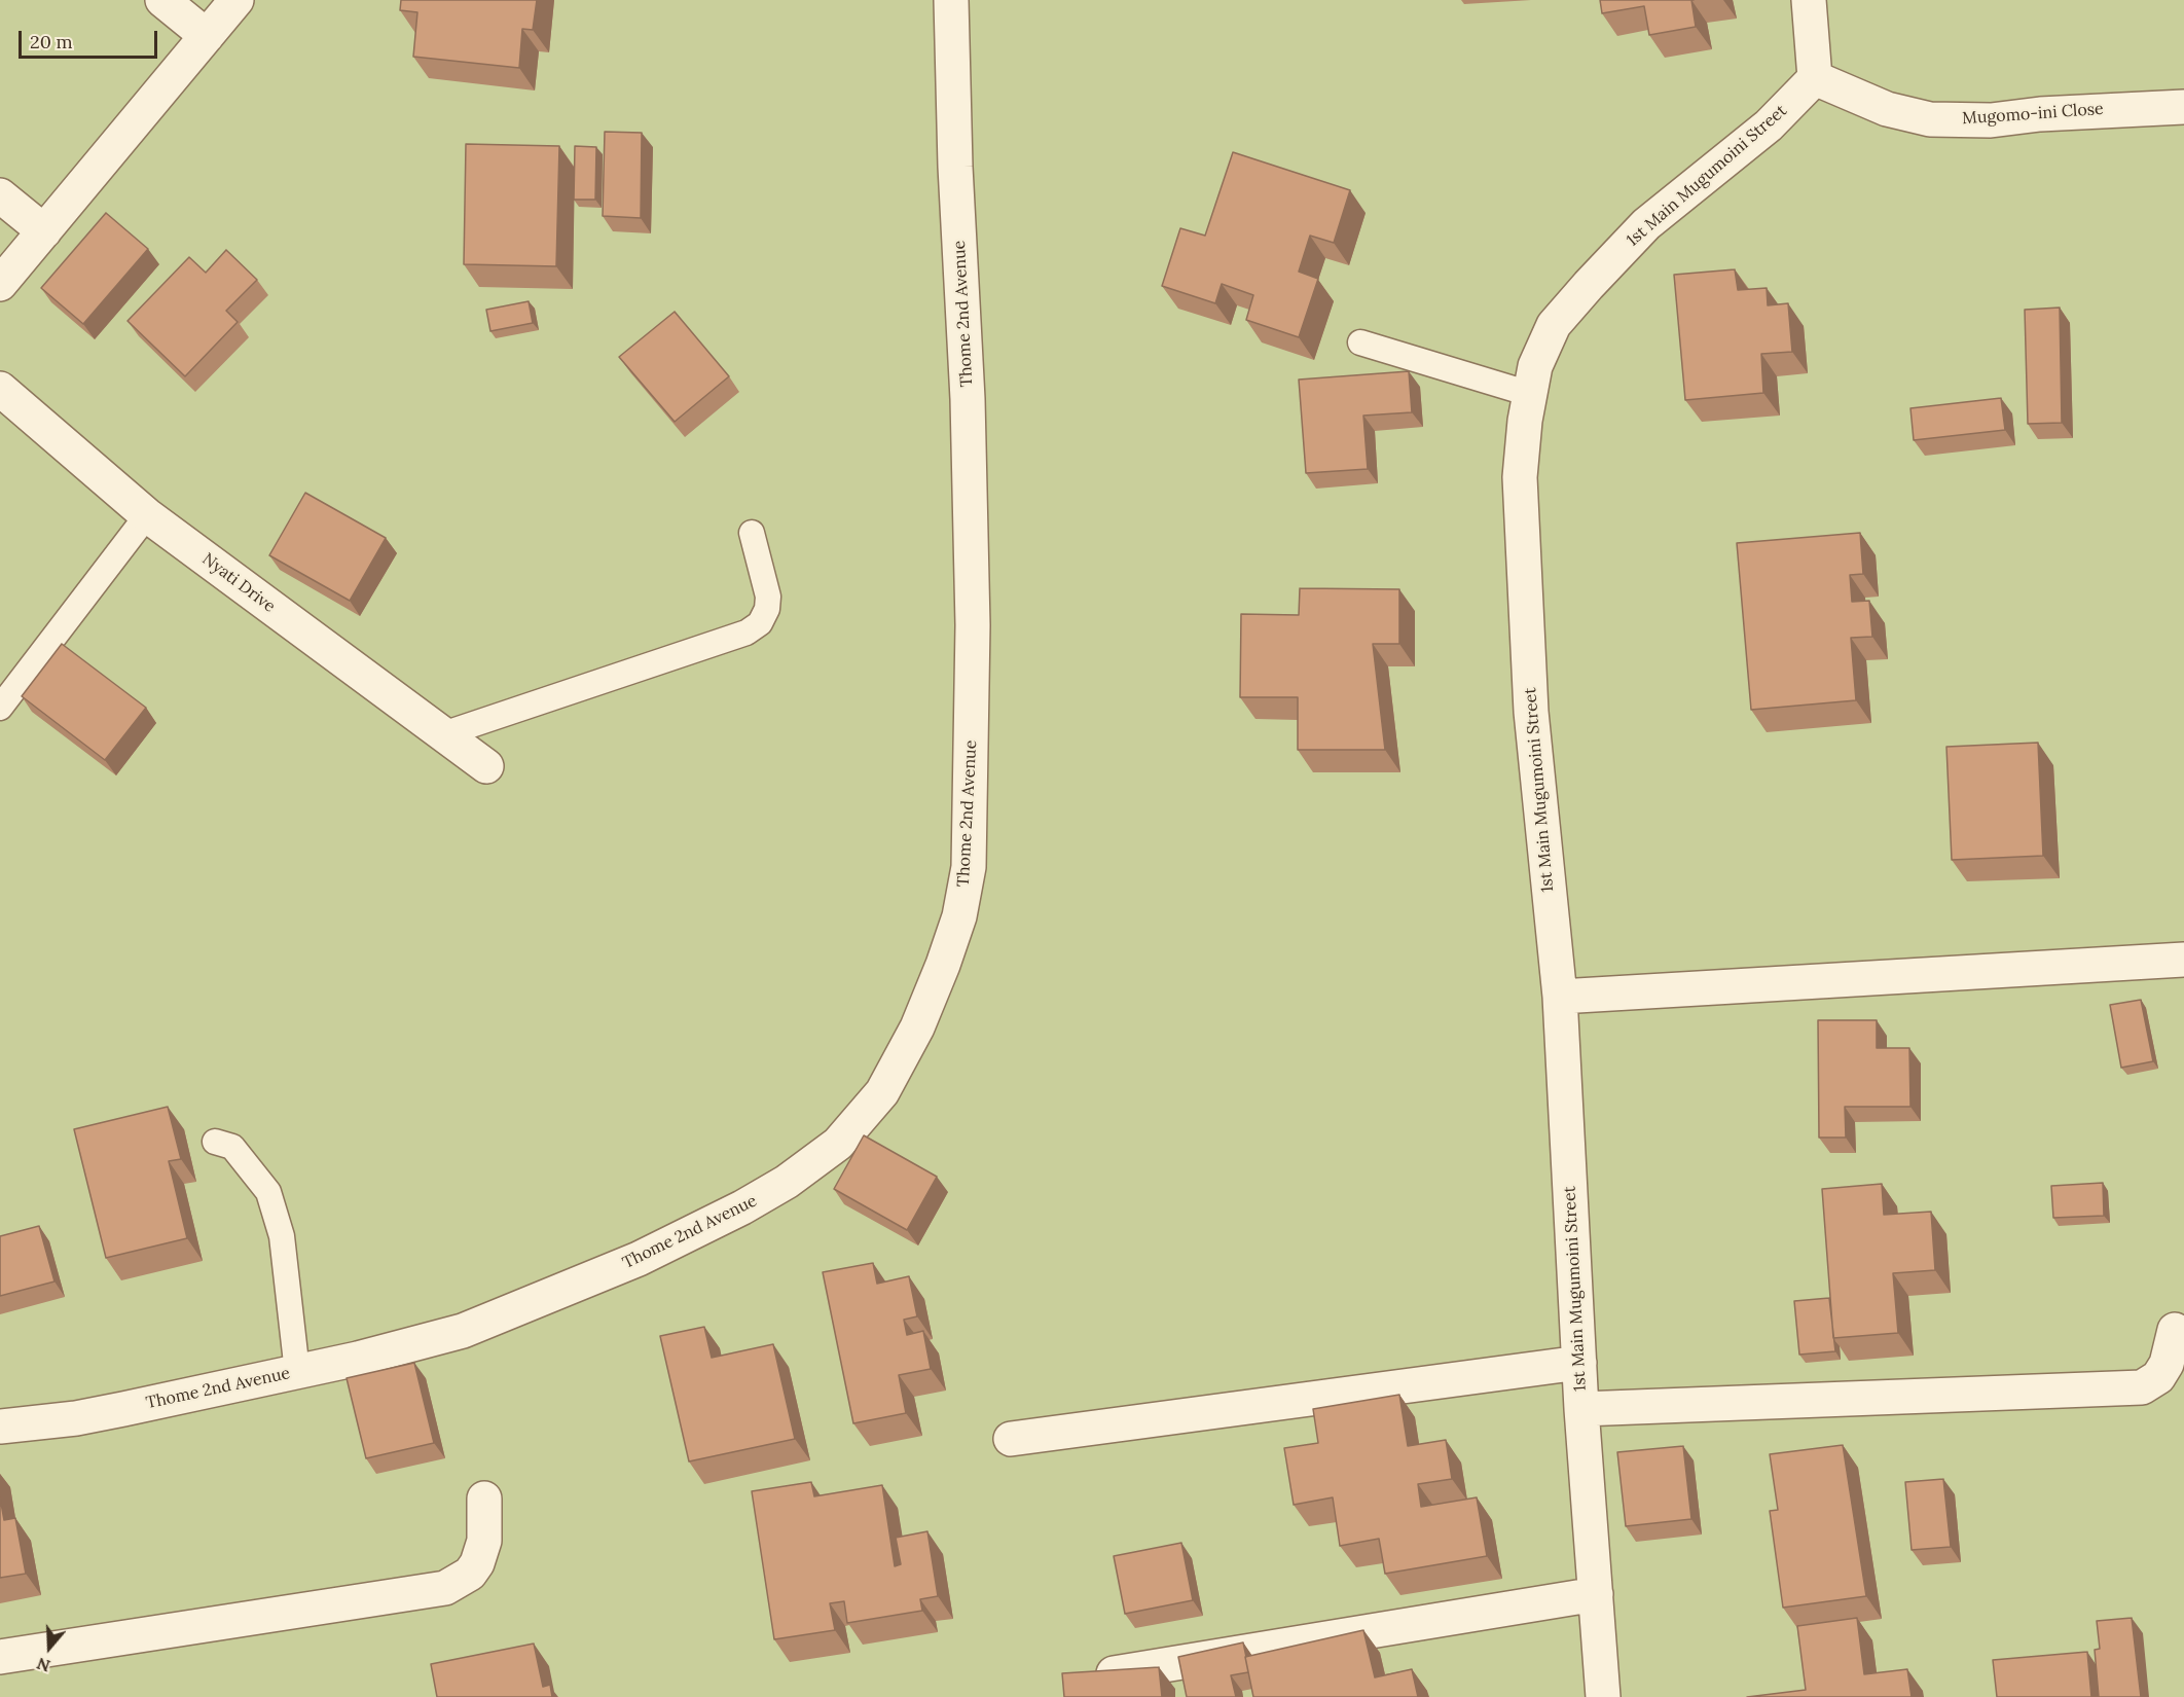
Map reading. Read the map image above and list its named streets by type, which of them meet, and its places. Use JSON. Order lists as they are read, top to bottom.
{
  "streets": {
    "street": [
      "Mugomo-ini Close",
      "1st Main Mugumoini Street",
      "Thome 2nd Avenue",
      "Nyati Drive"
    ]
  },
  "crossings": [
    ["Mugomo-ini Close", "1st Main Mugumoini Street"]
  ],
  "scale_bar": "20 m",
  "north": "bottom"
}
